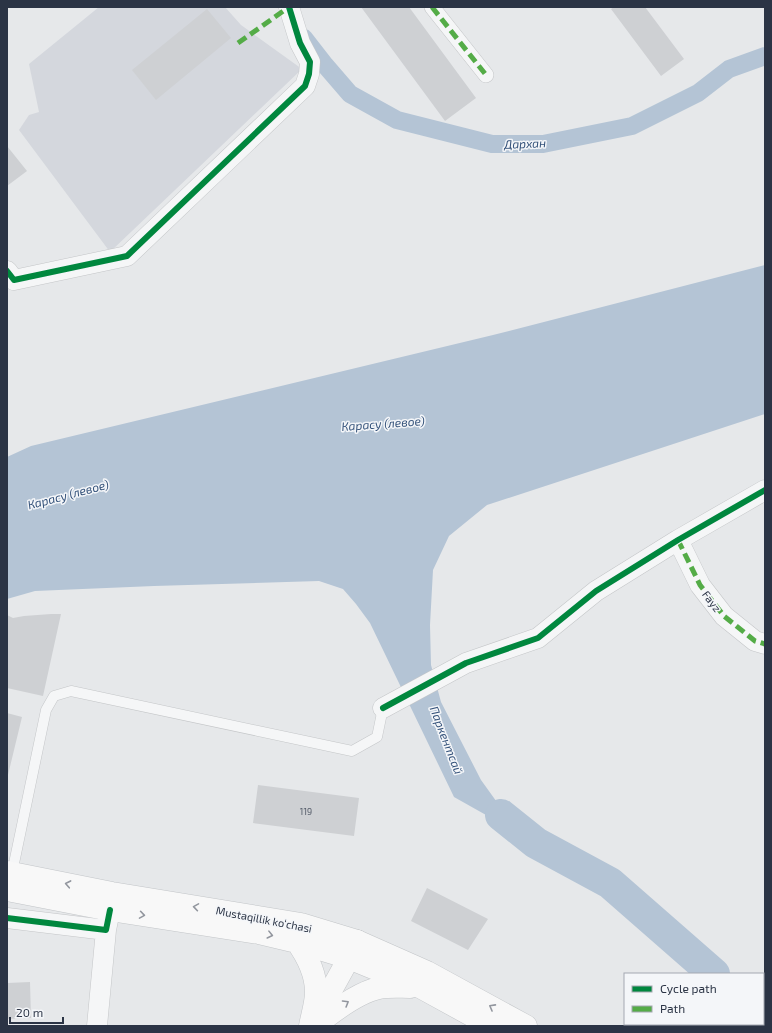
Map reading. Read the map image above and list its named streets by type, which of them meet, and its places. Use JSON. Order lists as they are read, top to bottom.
{
  "streets": {
    "main road": ["Mustaqillik ko‘chasi"],
    "street": ["Fayz"]
  },
  "water": ["Дархан", "Карасу (левое)", "Паркентсай"],
  "house_numbers": ["119"],
  "legend": ["Cycle path", "Path"],
  "scale_bar": "20 m"
}
